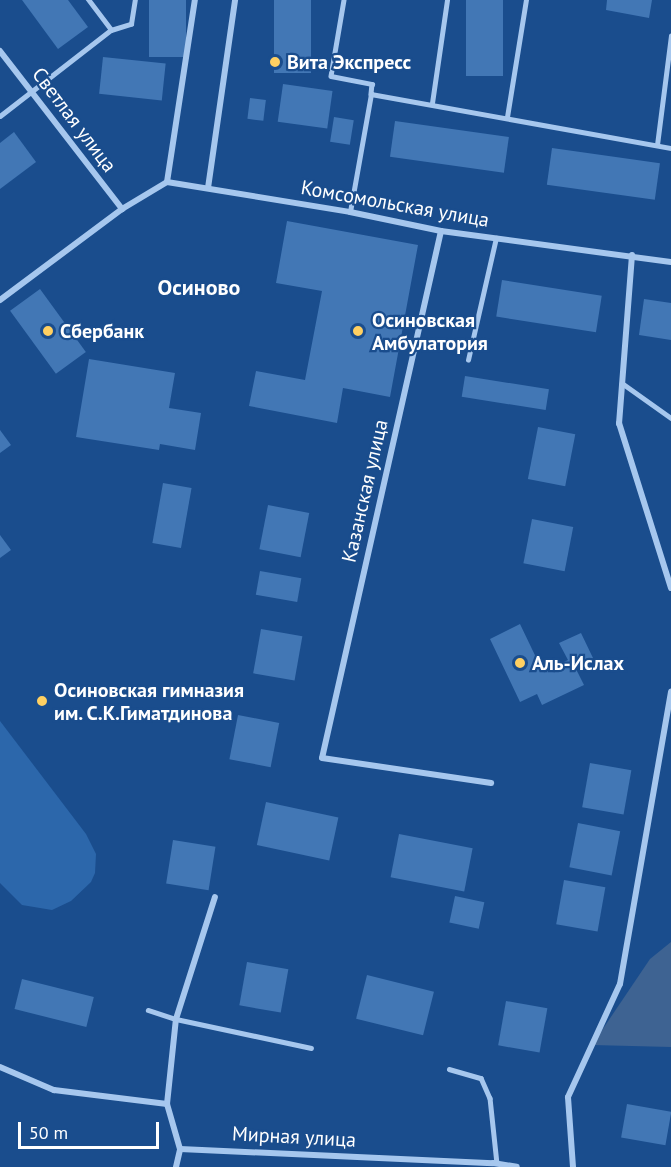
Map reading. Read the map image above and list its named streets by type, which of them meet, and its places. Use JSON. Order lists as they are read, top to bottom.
{
  "streets": {
    "street": [
      "Светлая улица",
      "Комсомольская улица",
      "Казанская улица",
      "Мирная улица"
    ]
  },
  "crossings": [
    ["Комсомольская улица", "Казанская улица"]
  ],
  "districts": ["Осиново"],
  "places": [
    "Вита Экспресс",
    "Сбербанк",
    "Осиновская Амбулатория",
    "Аль-Ислах",
    "Осиновская гимназия им. С.К.Гиматдинова"
  ],
  "scale_bar": "50 m"
}
